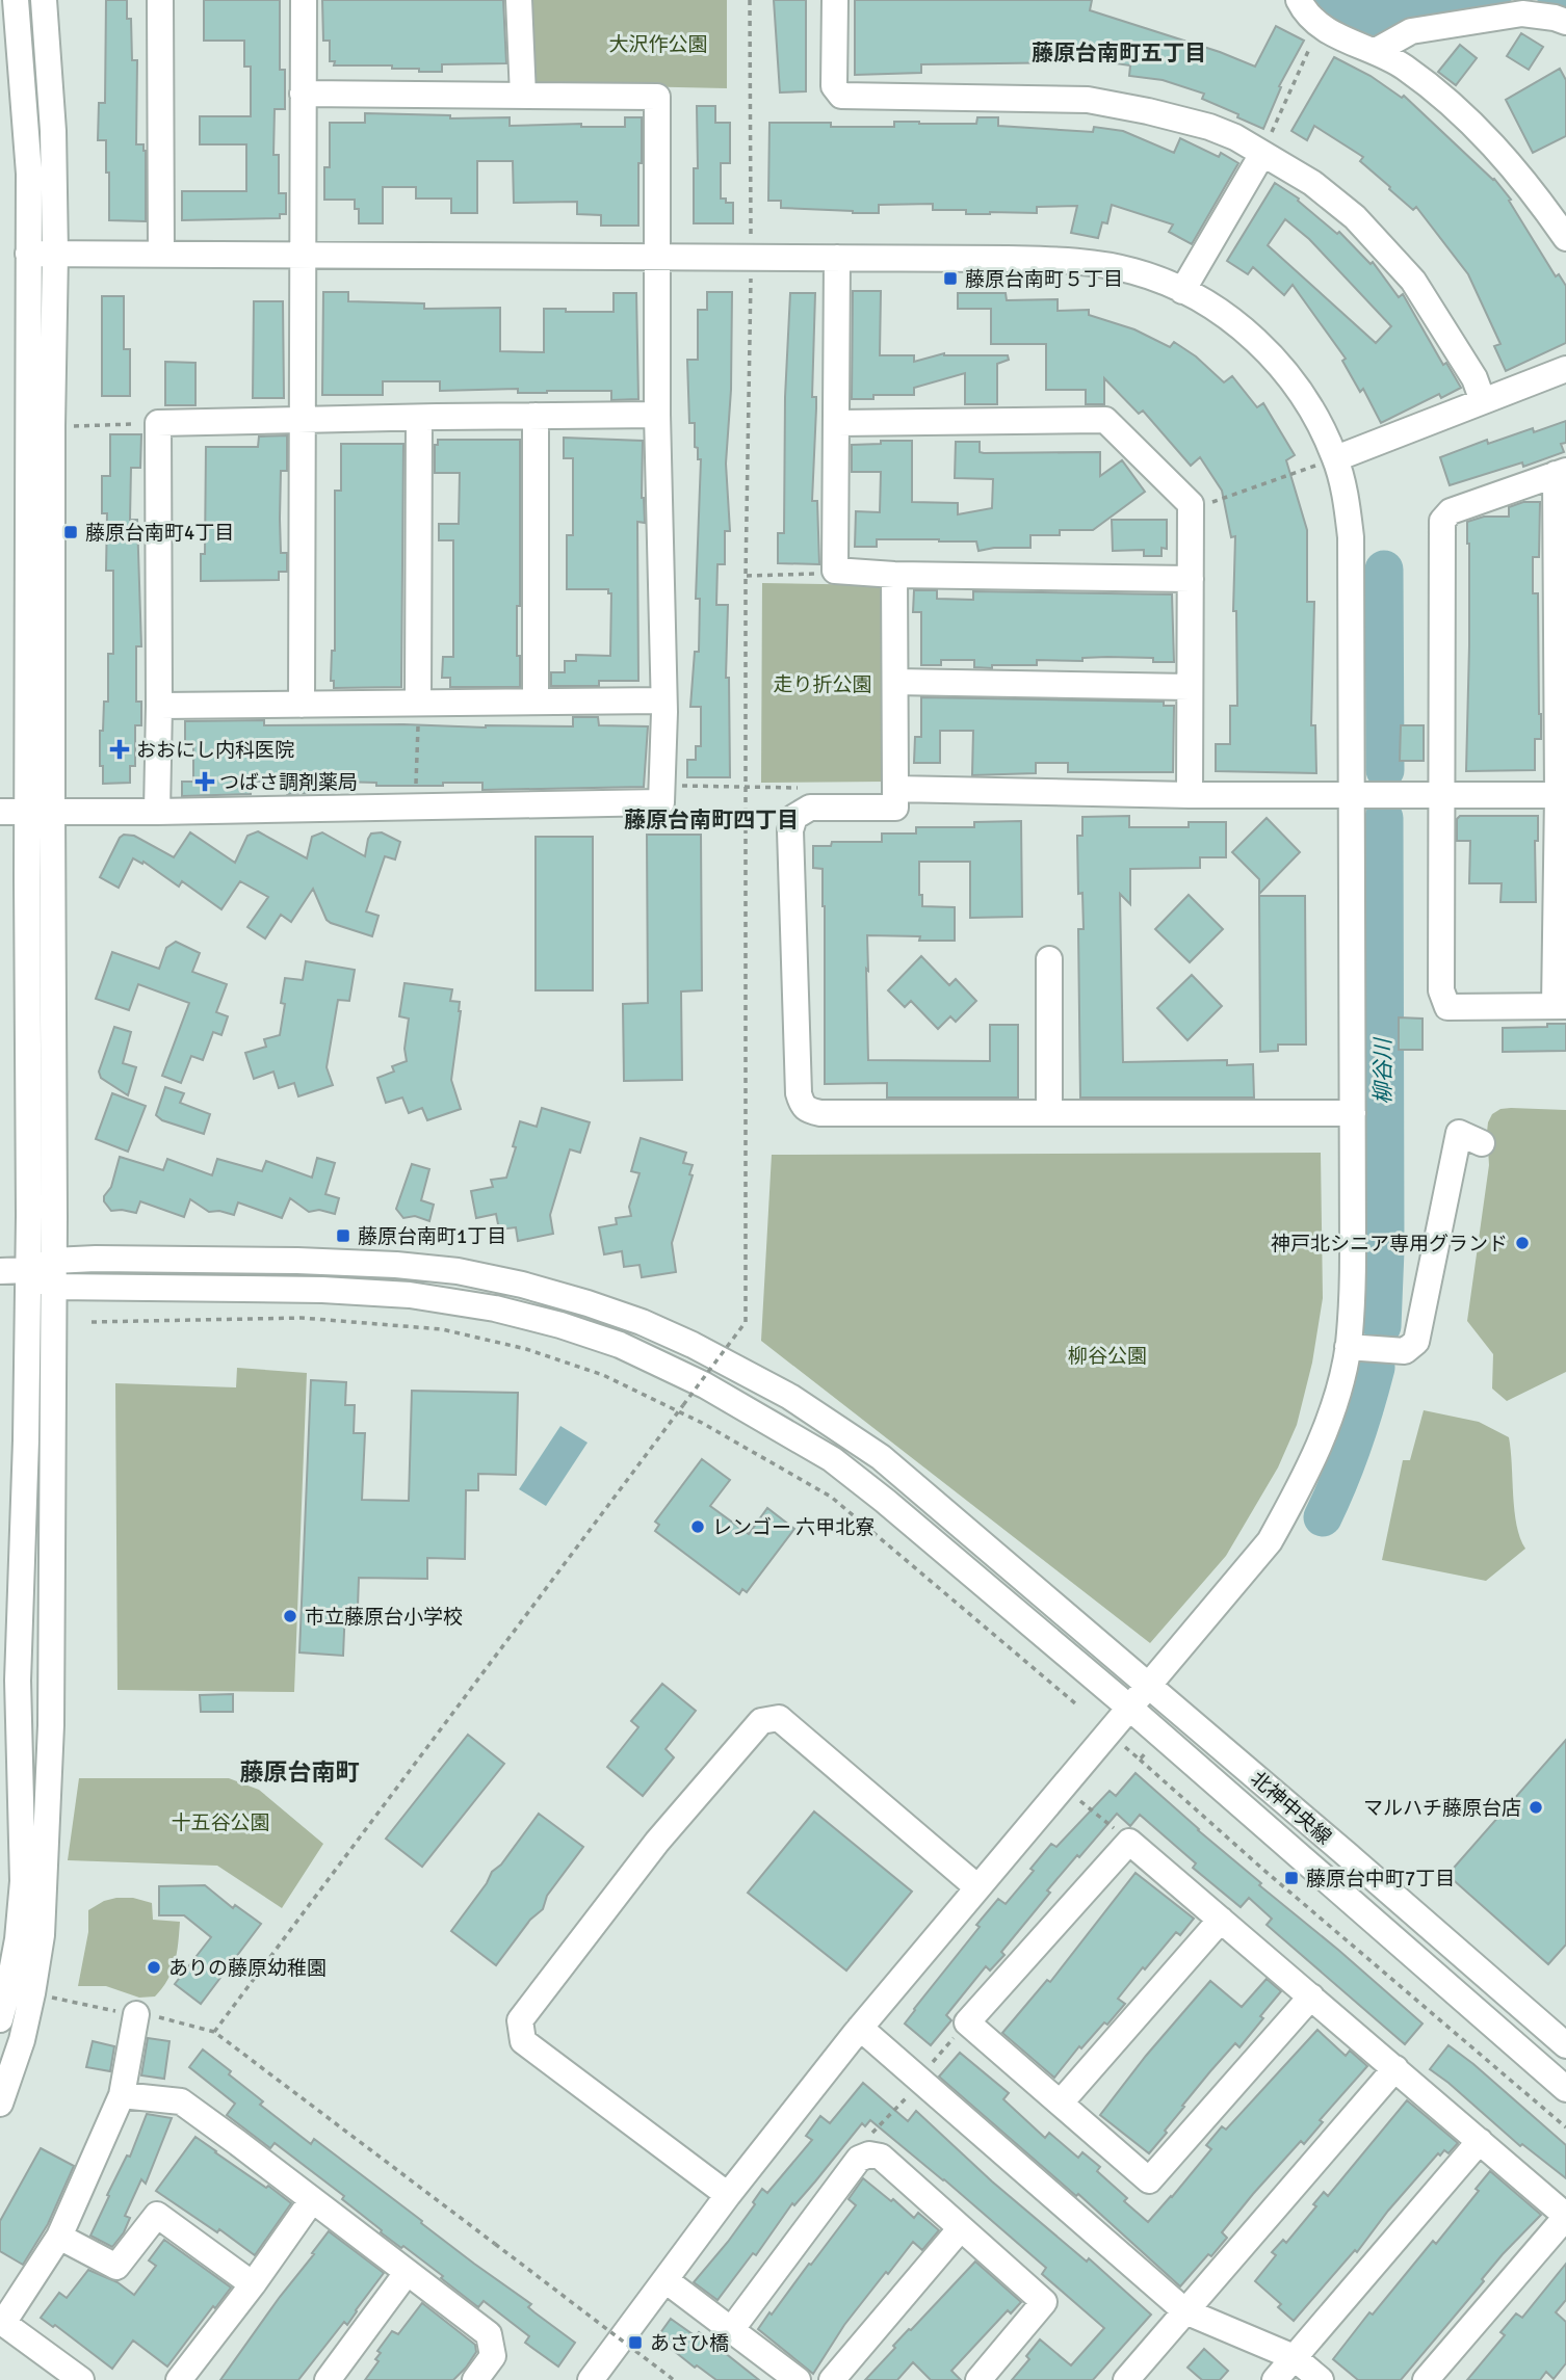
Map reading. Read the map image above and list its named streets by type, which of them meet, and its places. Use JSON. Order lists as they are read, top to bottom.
{
  "streets": {
    "street": ["北神中央線"]
  },
  "districts": ["藤原台南町五丁目", "藤原台南町四丁目", "藤原台南町"],
  "water": ["柳谷川"],
  "parks": [
    "大沢作公園",
    "走り折公園",
    "柳谷公園",
    "十五谷公園"
  ],
  "places": {
    "transit": [
      "藤原台南町５丁目",
      "藤原台南町4丁目",
      "藤原台南町1丁目",
      "藤原台中町7丁目",
      "あさひ橋"
    ],
    "health": ["おおにし内科医院", "つばさ調剤薬局"],
    "other": [
      "神戸北シニア専用グランド",
      "レンゴー 六甲北寮",
      "市立藤原台小学校",
      "マルハチ藤原台店",
      "ありの藤原幼稚園"
    ]
  }
}
